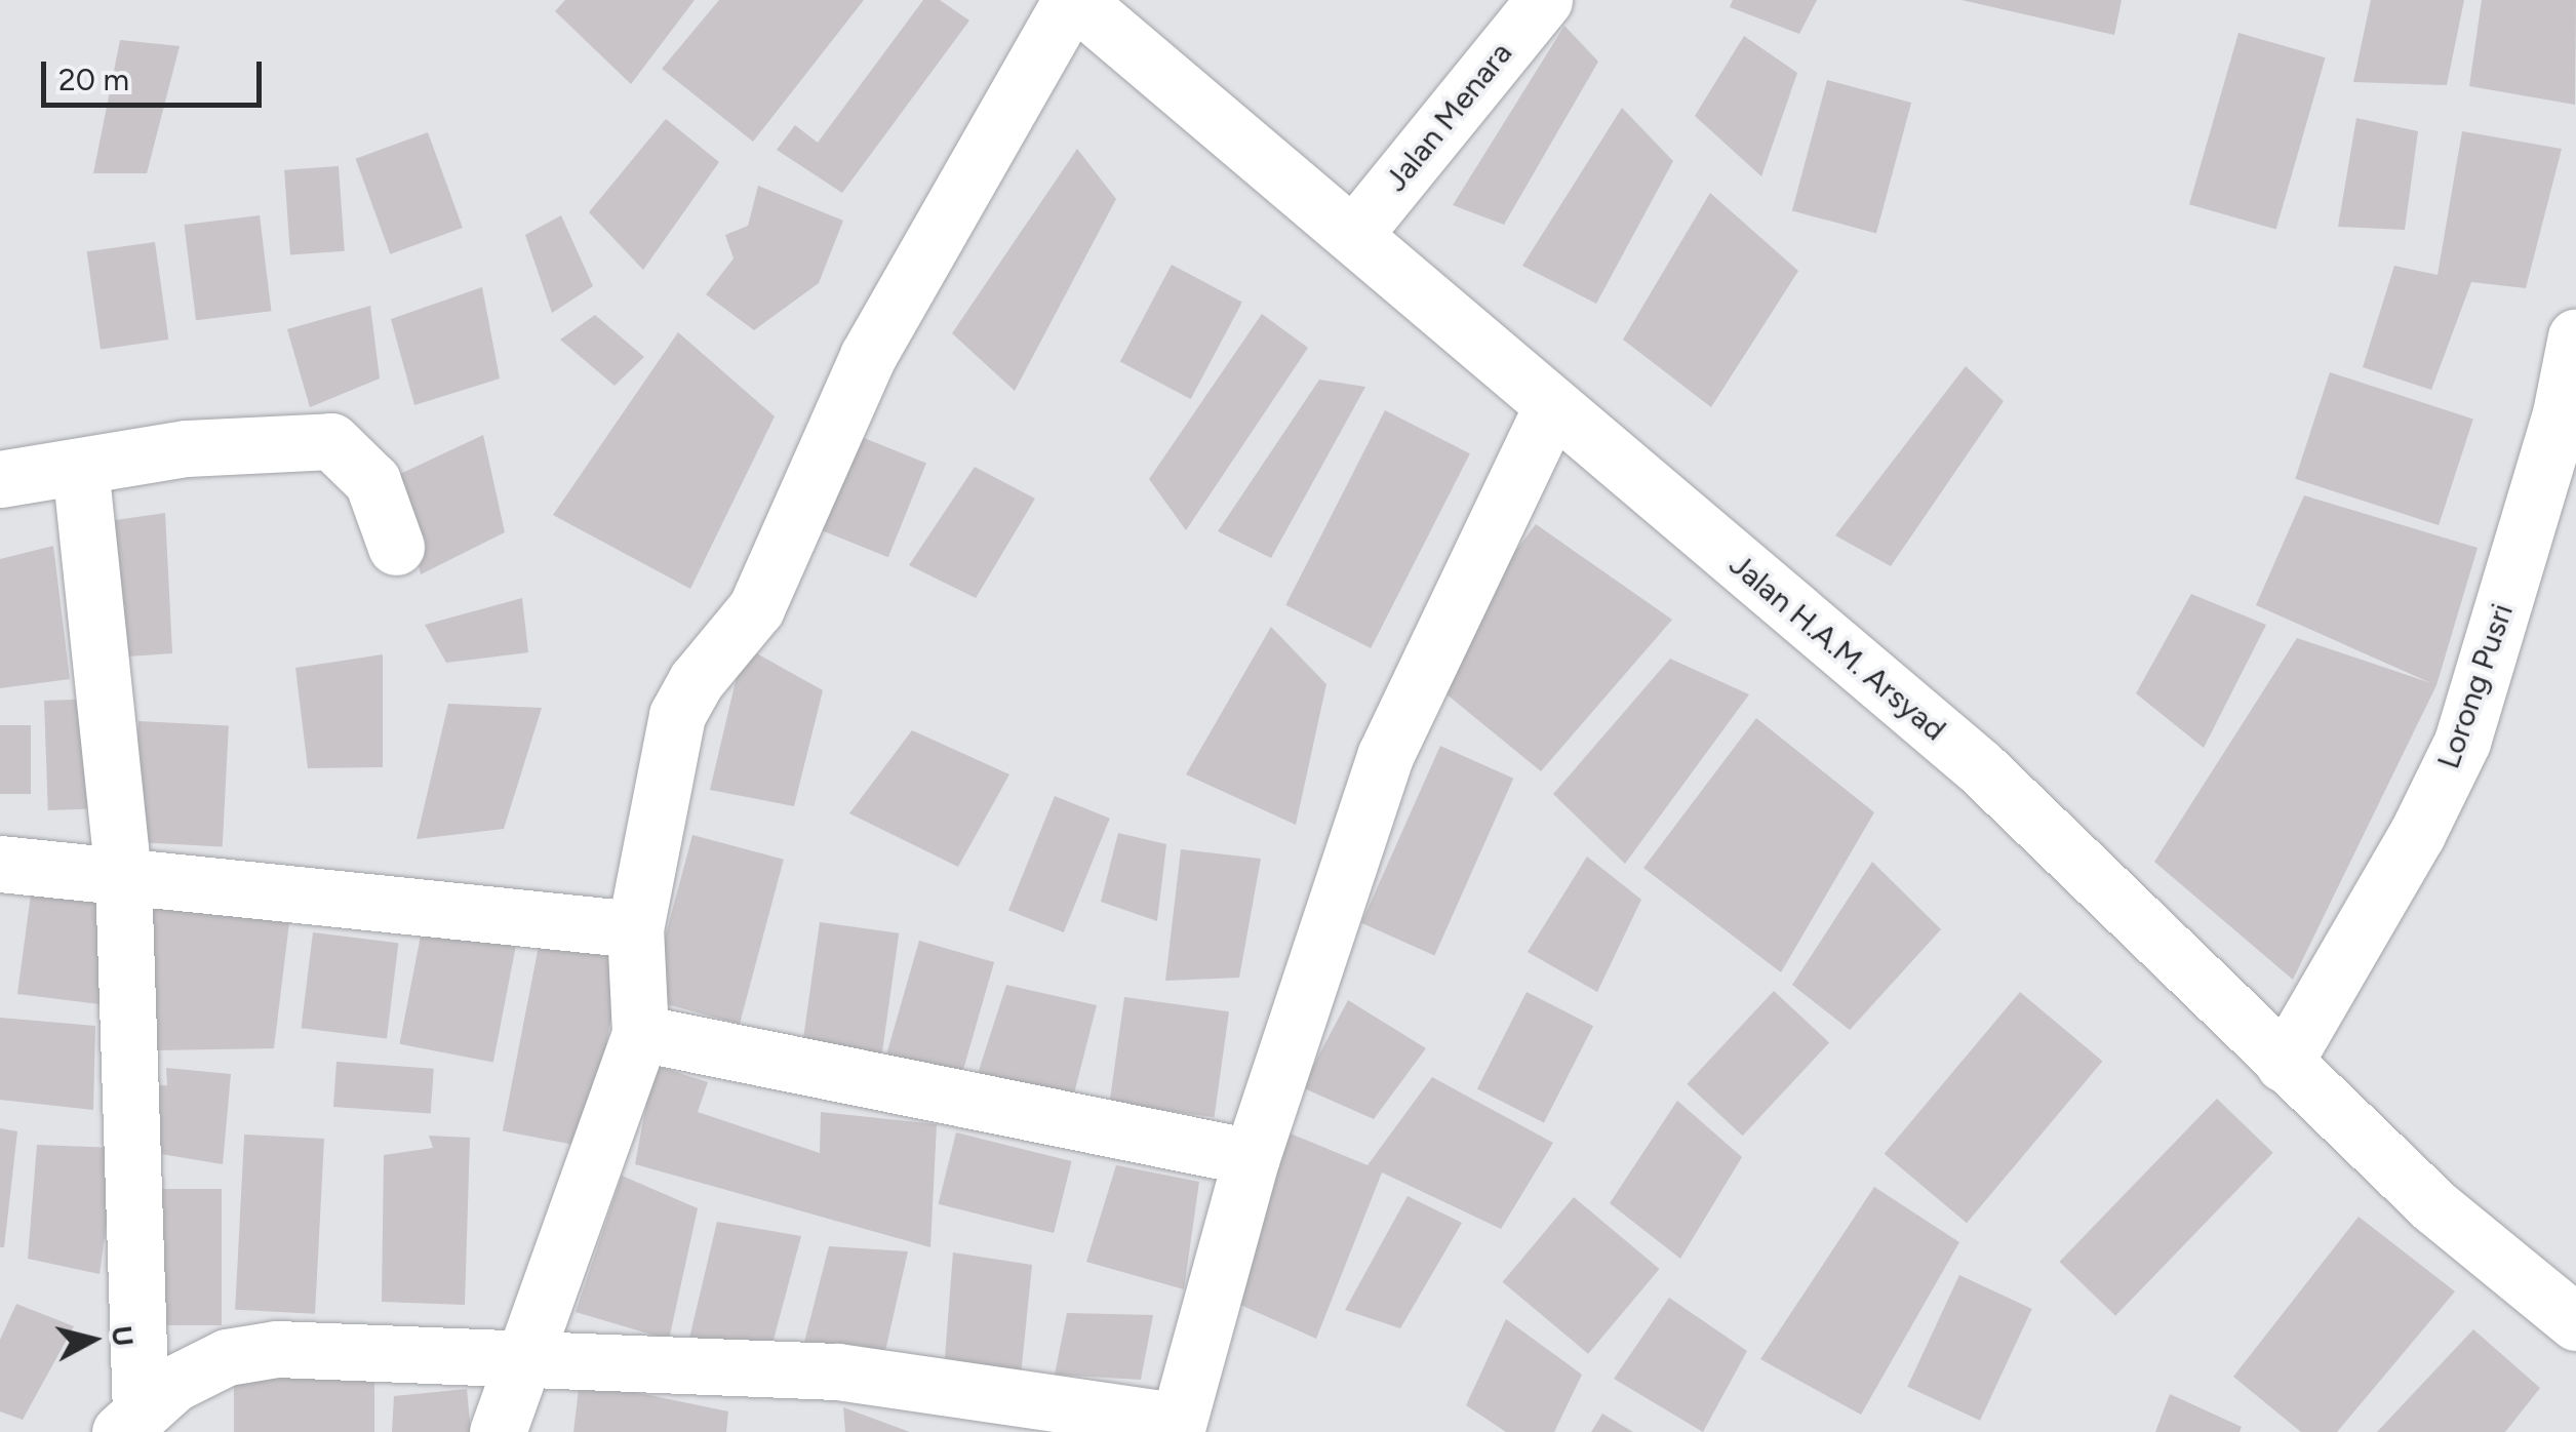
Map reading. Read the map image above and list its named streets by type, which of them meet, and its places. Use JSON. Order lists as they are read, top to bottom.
{
  "streets": {
    "main road": ["Jalan Menara", "Jalan H.A.M. Arsyad", "Lorong Pusri"]
  },
  "crossings": [
    ["Jalan Menara", "Jalan H.A.M. Arsyad"],
    ["Jalan H.A.M. Arsyad", "Lorong Pusri"]
  ],
  "scale_bar": "20 m",
  "north": "right"
}
